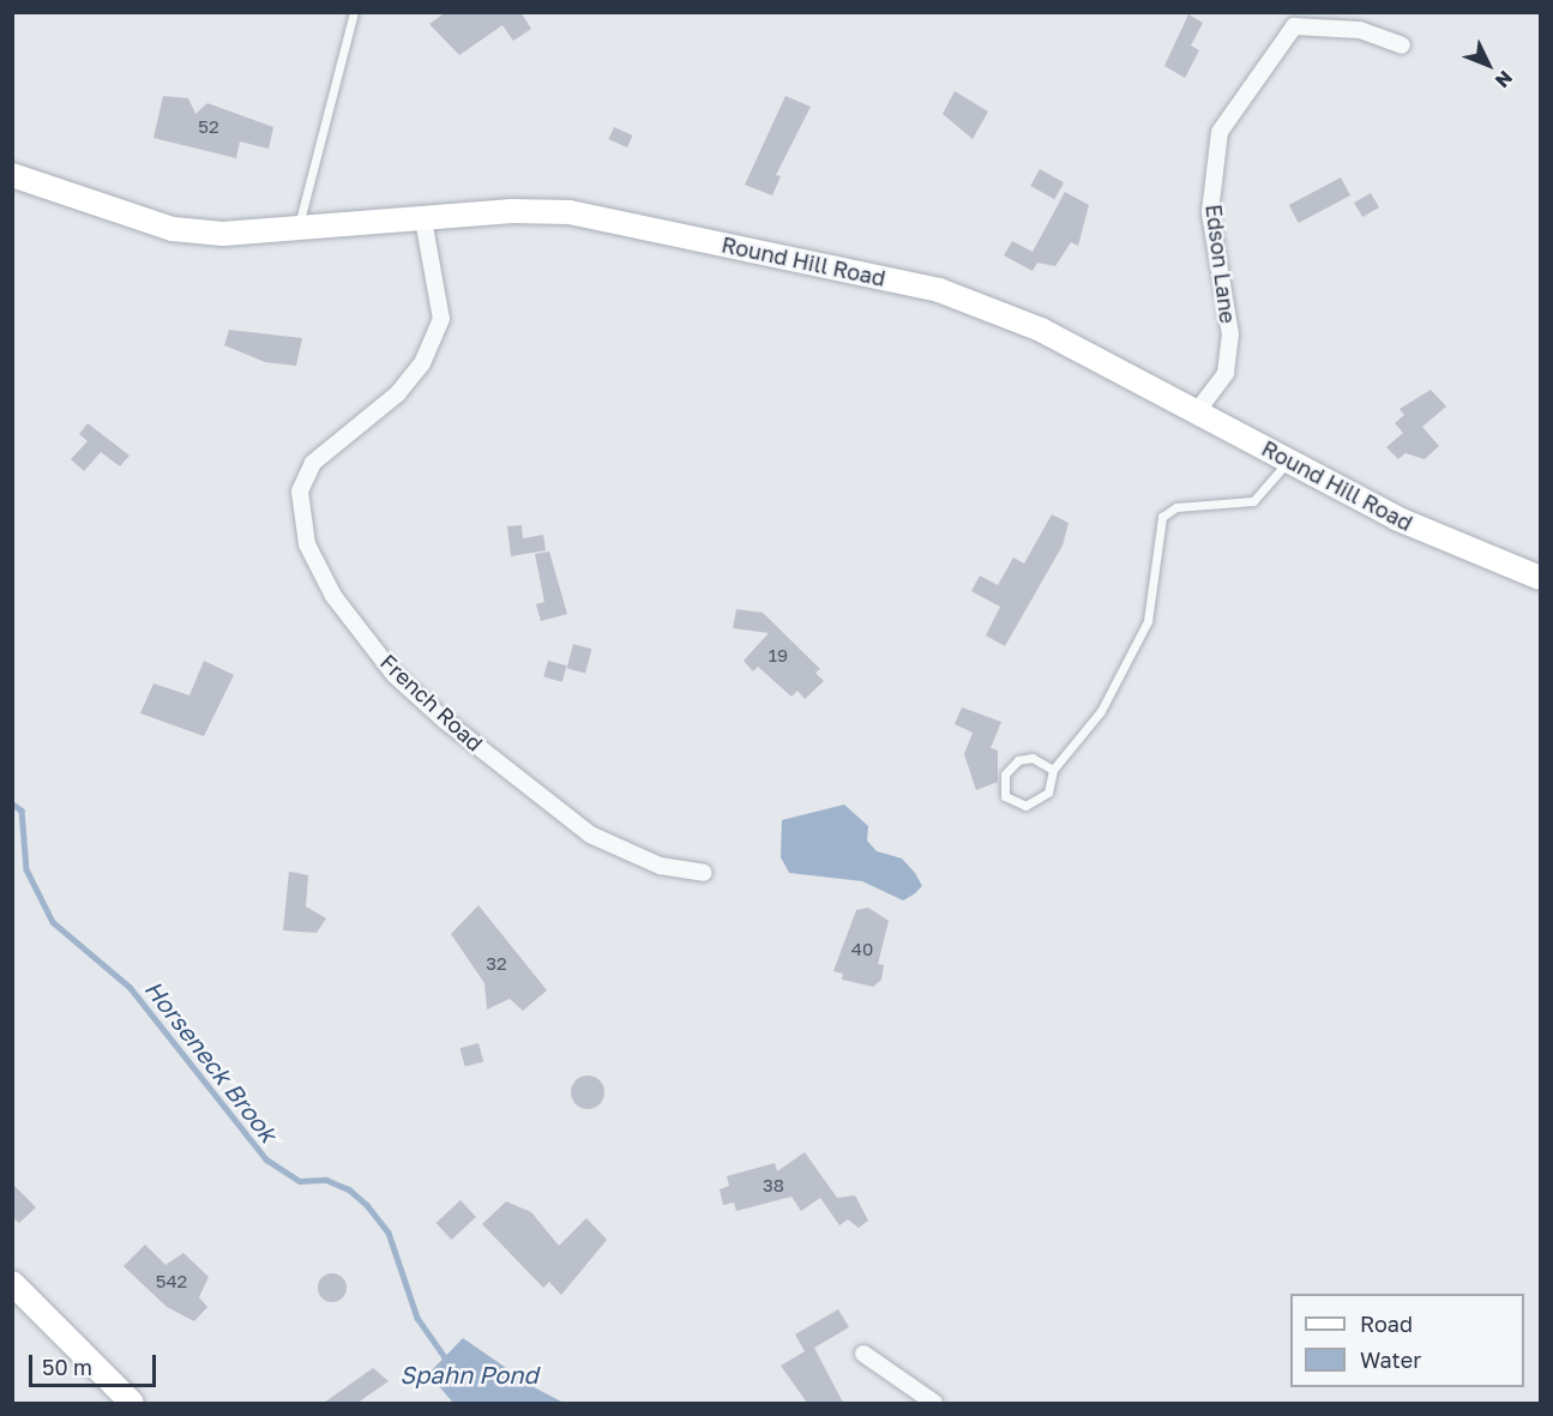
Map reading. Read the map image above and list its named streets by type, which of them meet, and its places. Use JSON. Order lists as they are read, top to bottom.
{
  "streets": {
    "street": ["Round Hill Road", "Edson Lane", "French Road"]
  },
  "crossings": [
    ["Round Hill Road", "Edson Lane"],
    ["Round Hill Road", "French Road"]
  ],
  "water": ["Horseneck Brook", "Spahn Pond"],
  "house_numbers": [
    "52",
    "19",
    "40",
    "32",
    "38",
    "542"
  ],
  "legend": ["Road", "Water"],
  "scale_bar": "50 m",
  "north": "bottom right"
}
